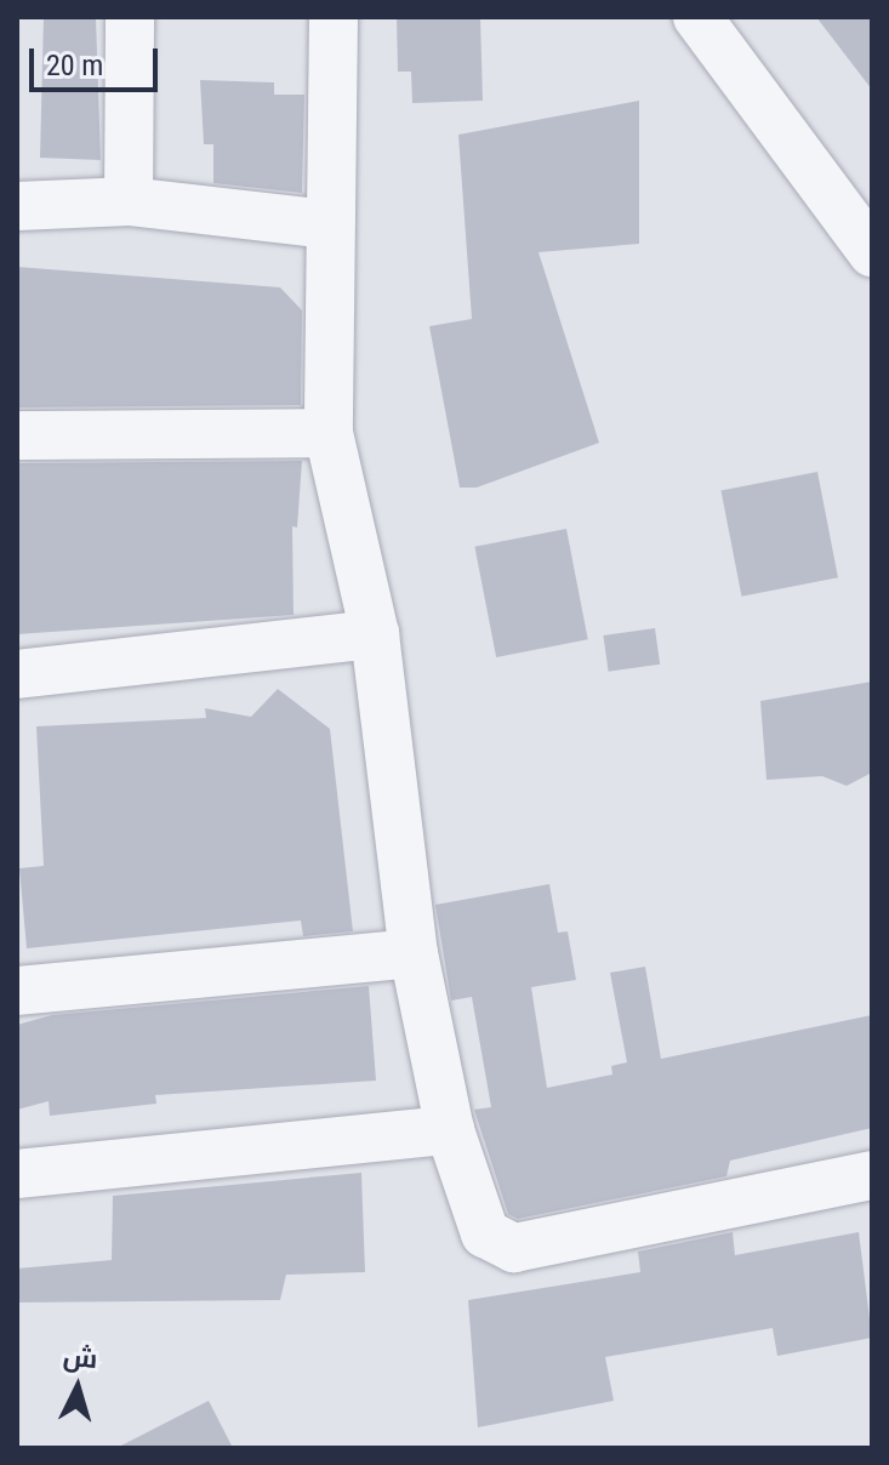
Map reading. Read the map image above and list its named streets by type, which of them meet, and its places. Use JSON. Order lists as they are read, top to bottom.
{
  "scale_bar": "20 m",
  "north": "top"
}
